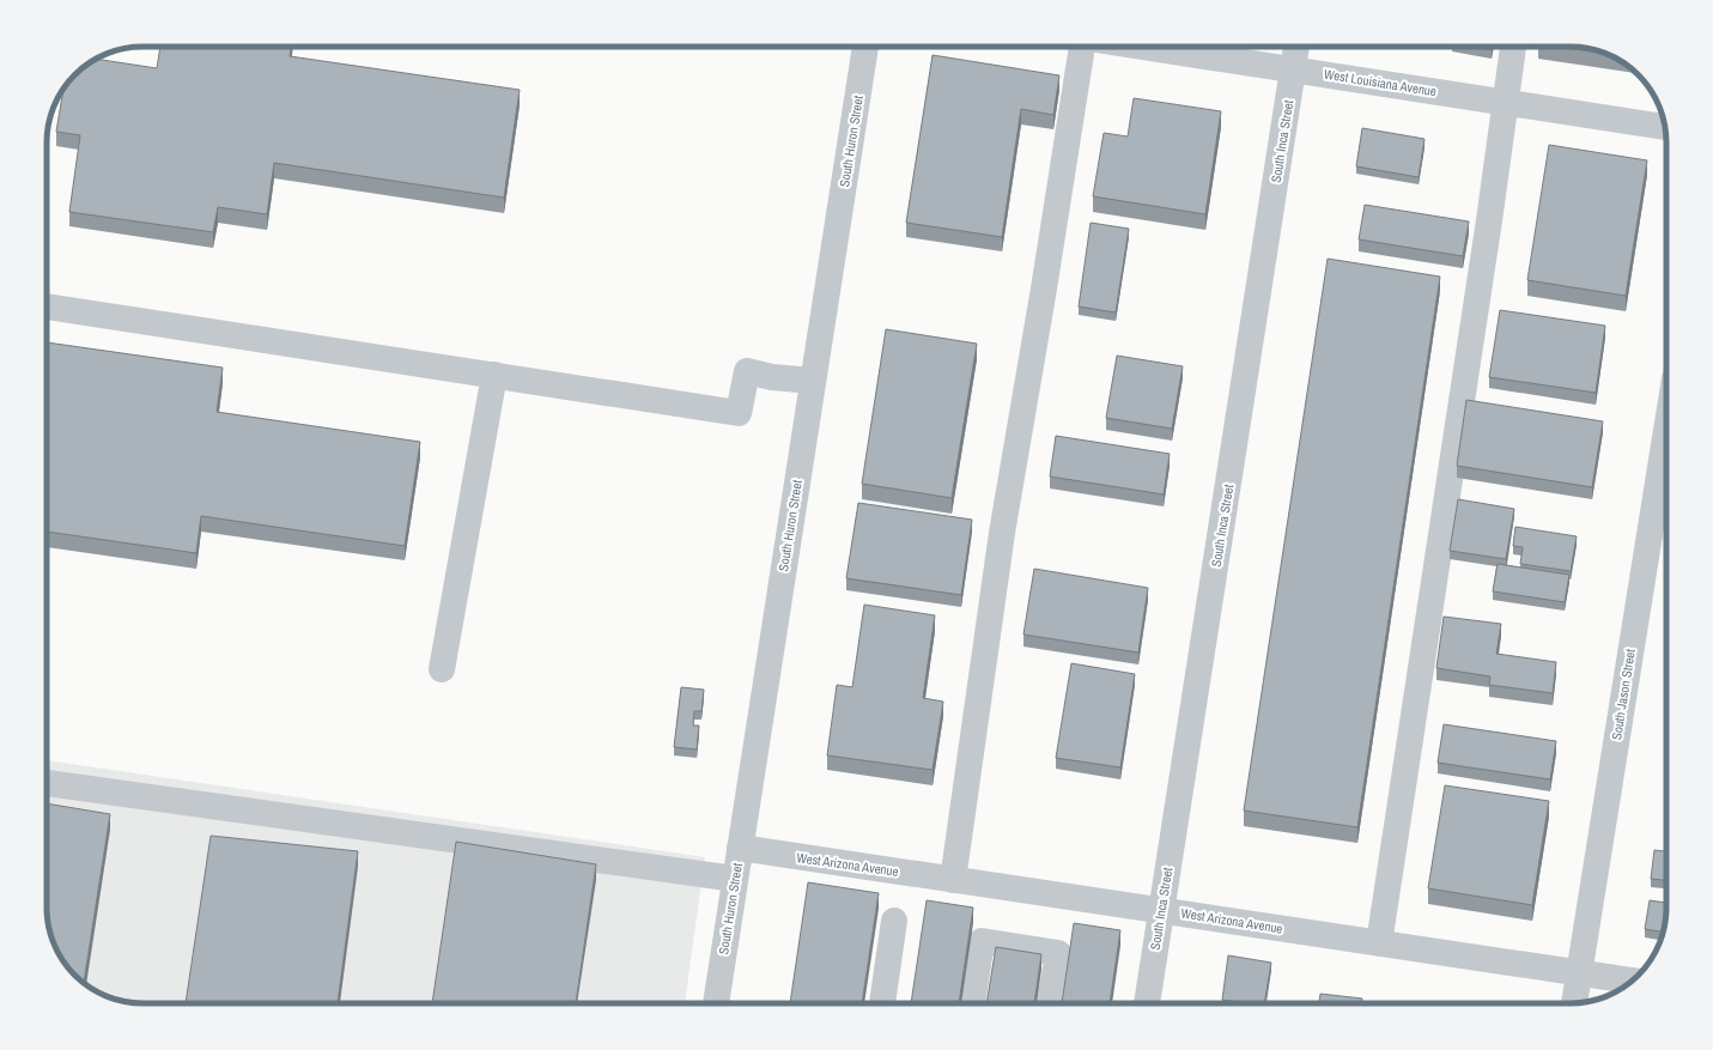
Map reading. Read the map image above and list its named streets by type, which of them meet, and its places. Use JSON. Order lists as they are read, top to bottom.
{
  "streets": {
    "street": [
      "West Louisiana Avenue",
      "South Huron Street",
      "South Inca Street",
      "South Jason Street",
      "West Arizona Avenue"
    ]
  },
  "crossings": [
    ["West Louisiana Avenue", "South Inca Street"],
    ["South Huron Street", "West Arizona Avenue"],
    ["South Inca Street", "West Arizona Avenue"],
    ["South Jason Street", "West Arizona Avenue"]
  ]
}
